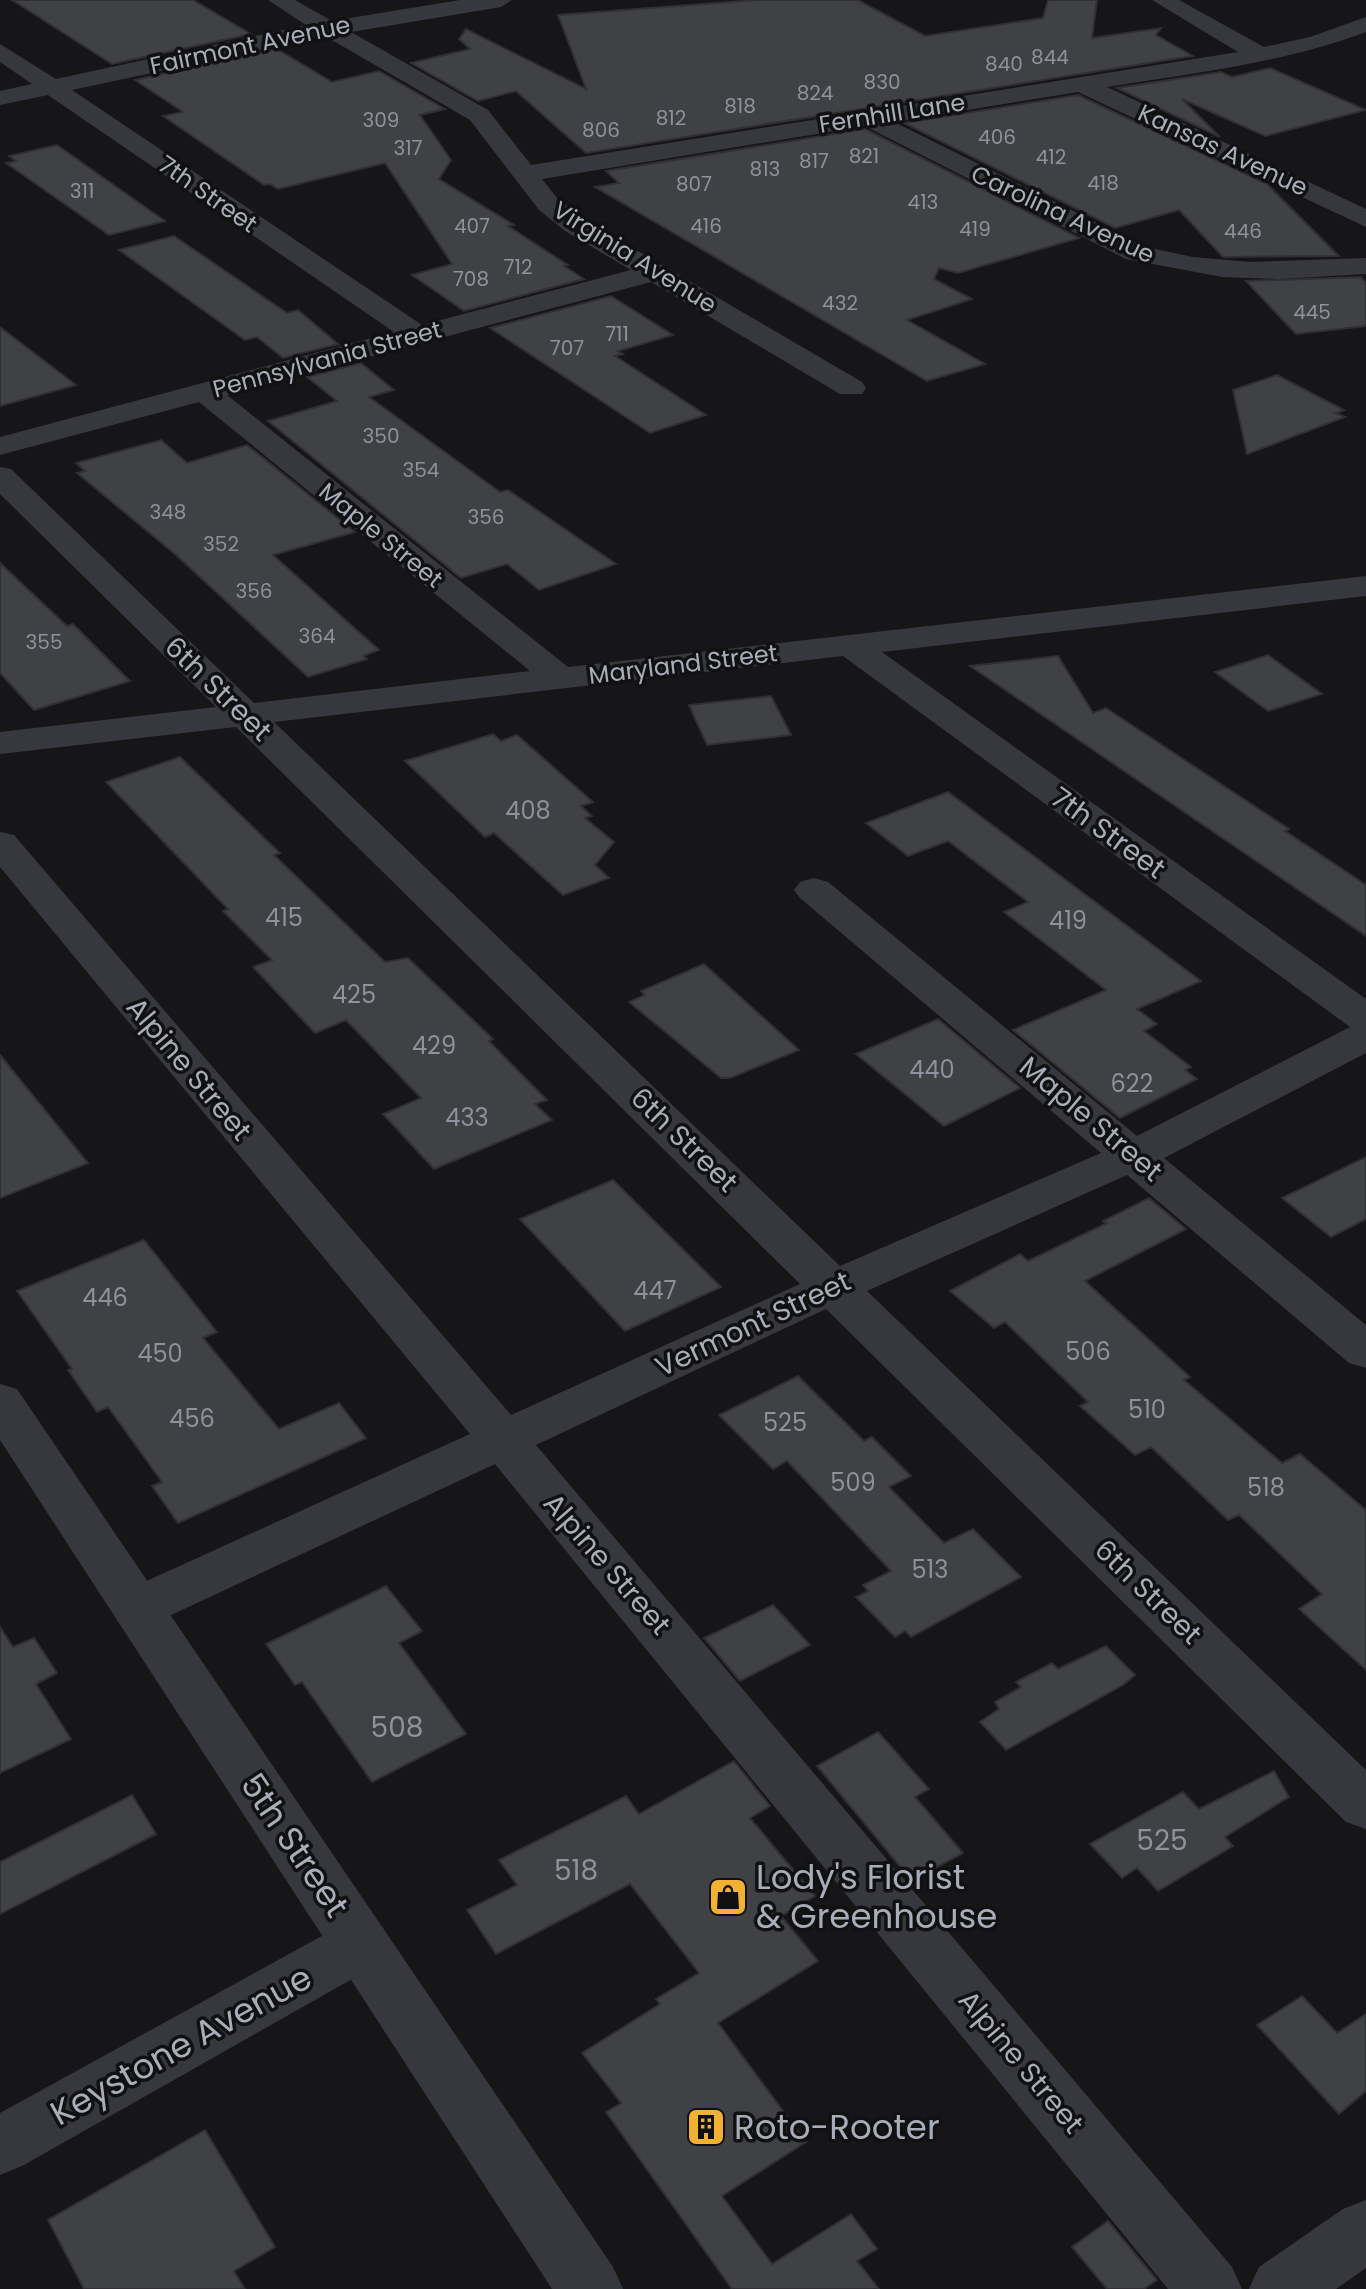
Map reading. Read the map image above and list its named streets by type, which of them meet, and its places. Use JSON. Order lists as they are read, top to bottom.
{
  "streets": {
    "street": [
      "Fairmont Avenue",
      "Fernhill Lane",
      "Kansas Avenue",
      "7th Street",
      "Carolina Avenue",
      "Virginia Avenue",
      "Pennsylvania Street",
      "Maple Street",
      "Maryland Street",
      "6th Street",
      "Alpine Street",
      "Vermont Street",
      "5th Street",
      "Keystone Avenue"
    ]
  },
  "crossings": [
    ["Fairmont Avenue", "7th Street"],
    ["Fairmont Avenue", "Virginia Avenue"],
    ["Fernhill Lane", "Kansas Avenue"],
    ["Fernhill Lane", "Carolina Avenue"],
    ["Fernhill Lane", "Virginia Avenue"],
    ["7th Street", "Pennsylvania Street"],
    ["7th Street", "Maryland Street"],
    ["Virginia Avenue", "Pennsylvania Street"],
    ["Pennsylvania Street", "Maple Street"],
    ["Maple Street", "Maryland Street"],
    ["Maple Street", "Vermont Street"],
    ["Maryland Street", "6th Street"],
    ["6th Street", "Vermont Street"],
    ["Alpine Street", "Vermont Street"],
    ["Vermont Street", "5th Street"],
    ["5th Street", "Keystone Avenue"]
  ],
  "places": {
    "shop": ["Lody's Florist & Greenhouse"],
    "building": ["Roto-Rooter"]
  },
  "house_numbers": [
    "844",
    "840",
    "830",
    "824",
    "818",
    "812",
    "309",
    "806",
    "406",
    "317",
    "821",
    "412",
    "817",
    "813",
    "418",
    "807",
    "311",
    "413",
    "407",
    "416",
    "419",
    "446",
    "712",
    "708",
    "432",
    "445",
    "711",
    "707",
    "350",
    "354",
    "348",
    "356",
    "352",
    "356",
    "364",
    "355",
    "408",
    "415",
    "419",
    "425",
    "429",
    "440",
    "622",
    "433",
    "447",
    "446",
    "506",
    "450",
    "510",
    "456",
    "525",
    "509",
    "518",
    "513",
    "508",
    "525",
    "518"
  ]
}
